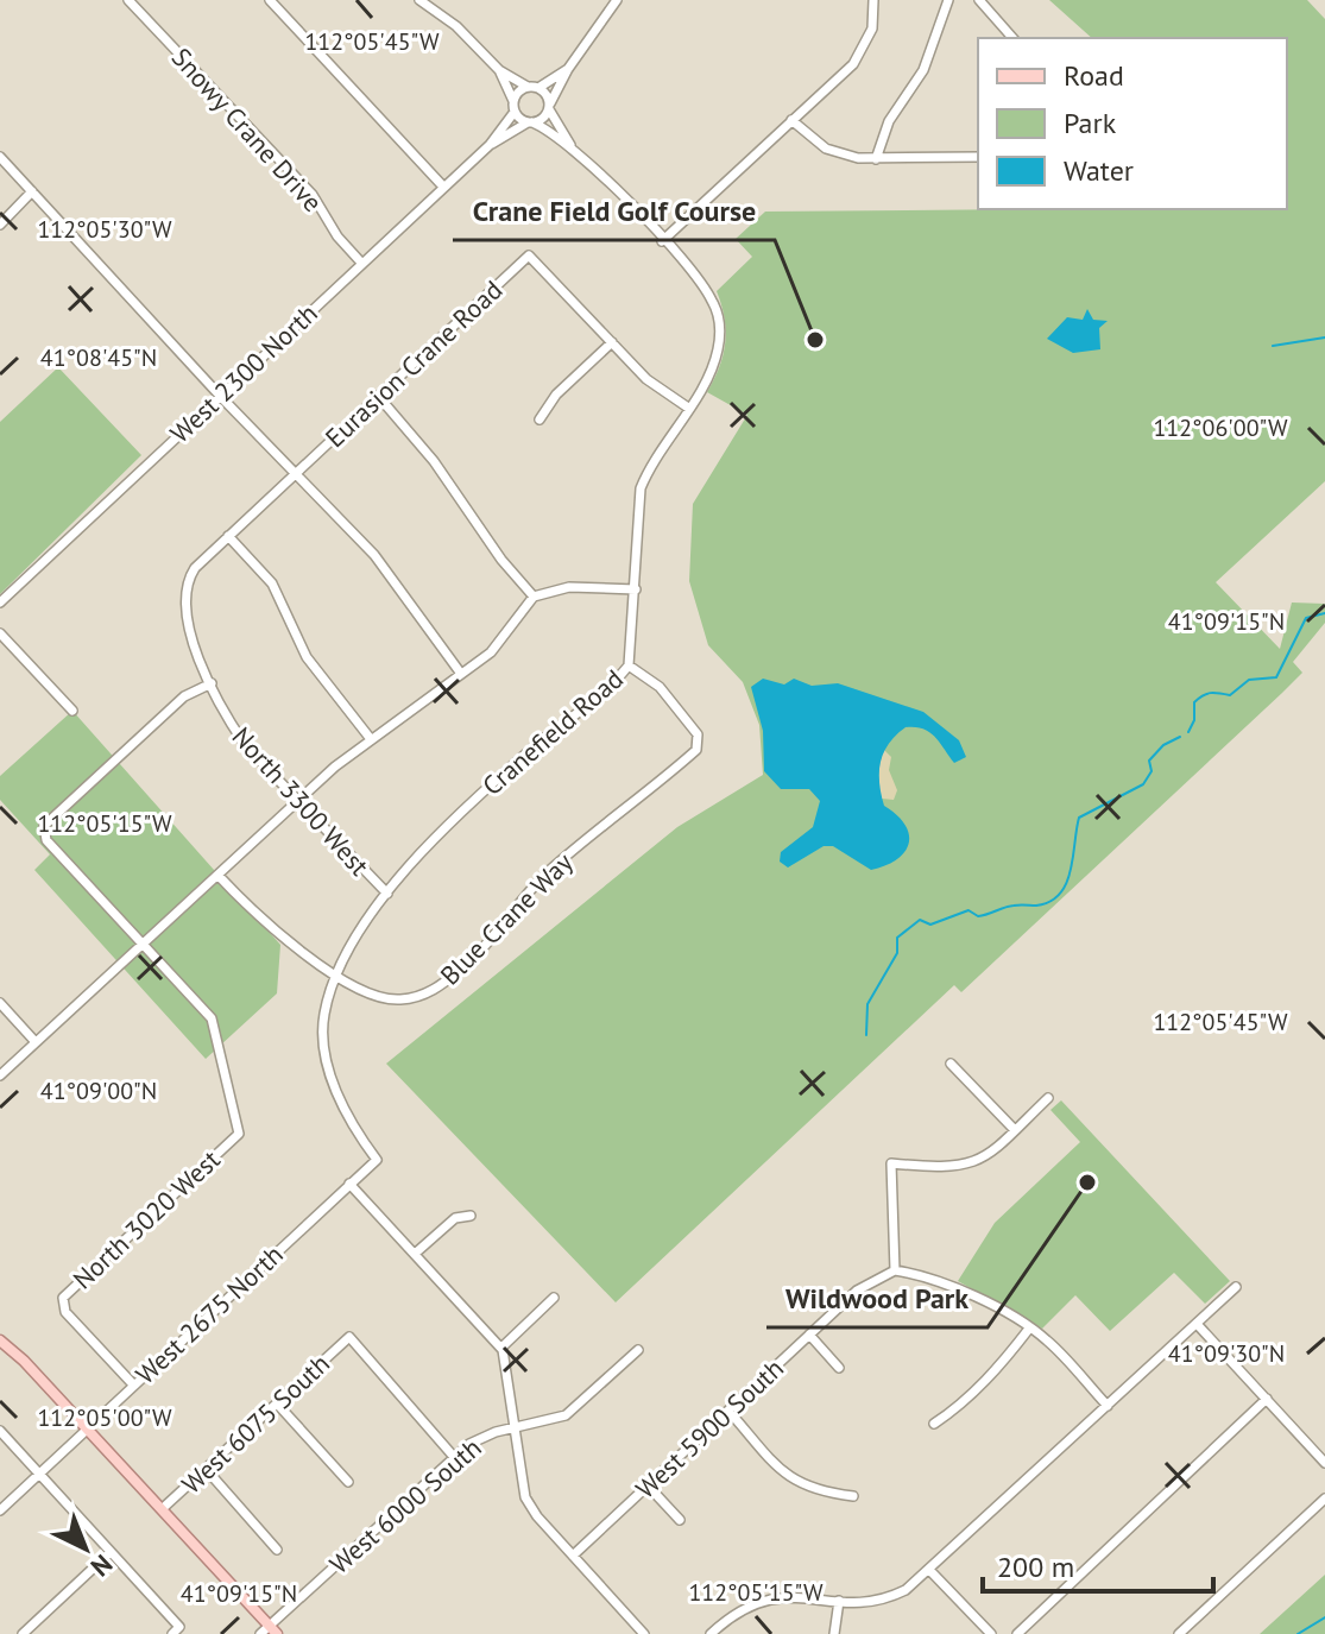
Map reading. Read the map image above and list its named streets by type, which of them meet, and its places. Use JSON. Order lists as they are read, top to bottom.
{
  "streets": {
    "street": [
      "Snowy Crane Drive",
      "Eurasion Crane Road",
      "West 2300 North",
      "Cranefield Road",
      "North 3300 West",
      "Blue Crane Way",
      "North 3020 West",
      "West 2675 North",
      "West 6075 South",
      "West 5900 South",
      "West 6000 South"
    ]
  },
  "crossings": [
    ["Snowy Crane Drive", "West 2300 North"],
    ["Eurasion Crane Road", "North 3300 West"],
    ["Cranefield Road", "North 3300 West"],
    ["Cranefield Road", "Blue Crane Way"],
    ["Cranefield Road", "West 2675 North"],
    ["North 3020 West", "West 2675 North"],
    ["West 6075 South", "West 6000 South"]
  ],
  "places": ["Crane Field Golf Course", "Wildwood Park"],
  "legend": ["Road", "Park", "Water"],
  "scale_bar": "200 m",
  "north": "bottom right",
  "coordinates": [
    "112°05'45\"W",
    "112°05'30\"W",
    "41°08'45\"N",
    "112°06'00\"W",
    "41°09'15\"N",
    "112°05'15\"W",
    "41°09'00\"N",
    "41°09'30\"N",
    "112°05'00\"W"
  ]
}
